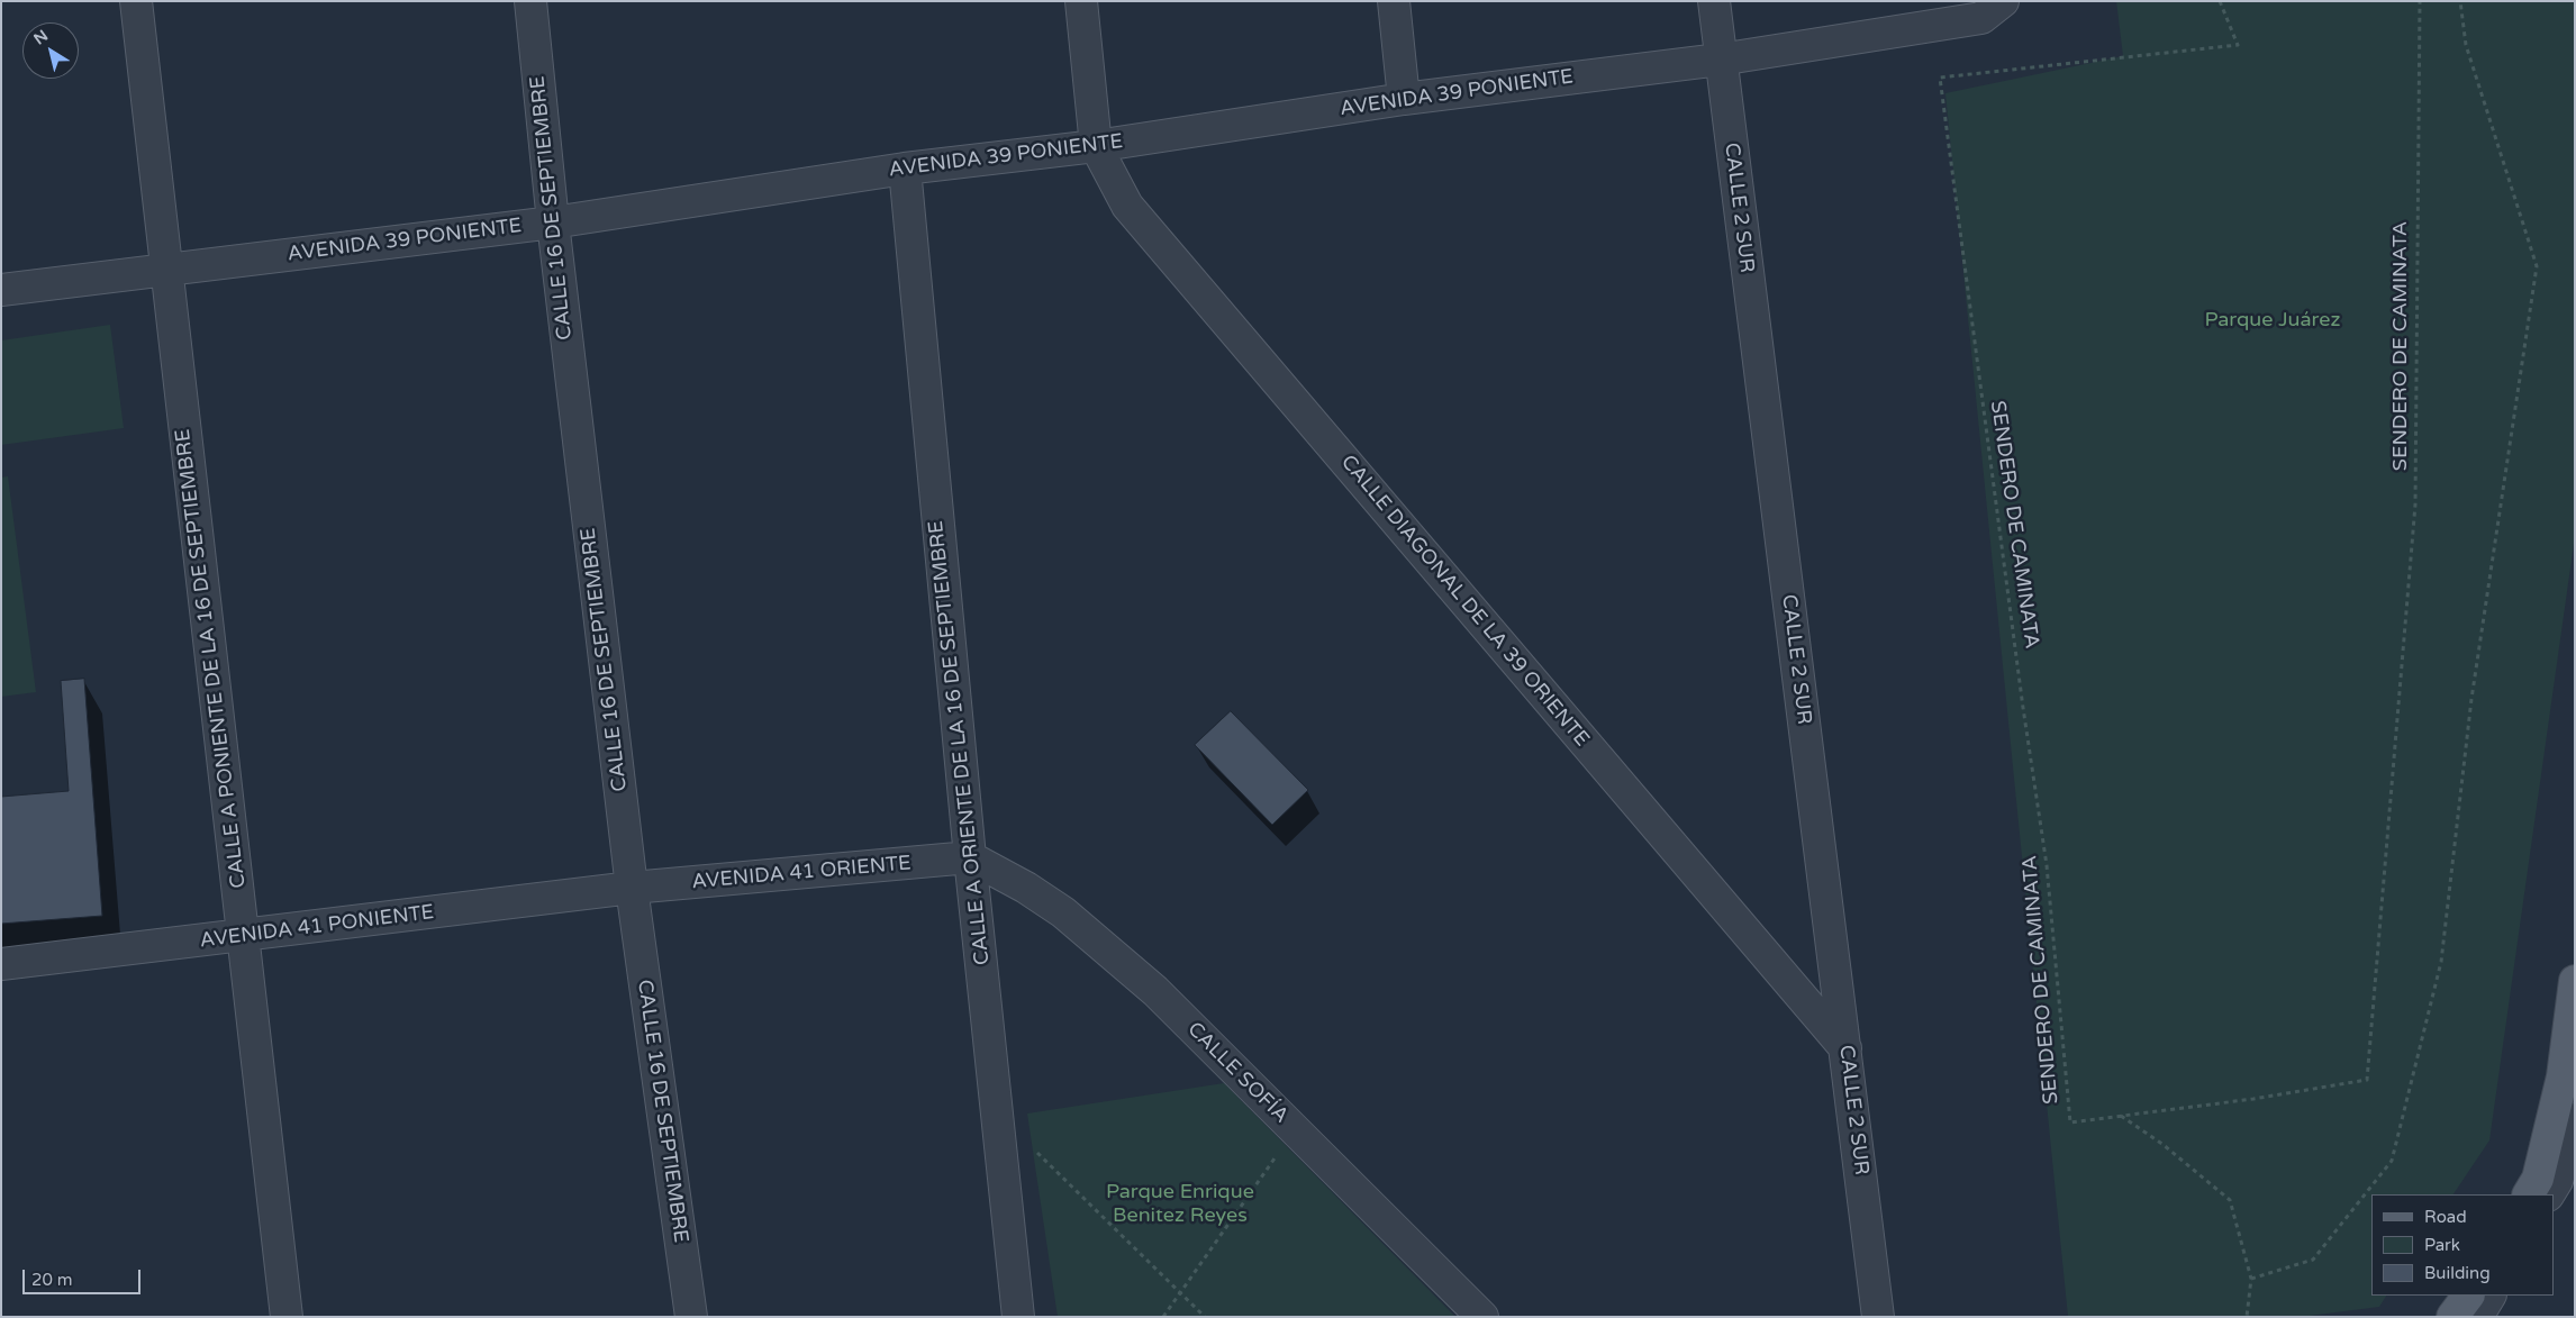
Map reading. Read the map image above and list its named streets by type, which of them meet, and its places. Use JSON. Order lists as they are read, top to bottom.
{
  "streets": {
    "street": [
      "AVENIDA 39 PONIENTE",
      "CALLE 16 DE SEPTIEMBRE",
      "CALLE 2 SUR",
      "CALLE DIAGONAL DE LA 39 ORIENTE",
      "CALLE A PONIENTE DE LA 16 DE SEPTIEMBRE",
      "CALLE A ORIENTE DE LA 16 DE SEPTIEMBRE",
      "AVENIDA 41 ORIENTE",
      "AVENIDA 41 PONIENTE",
      "CALLE SOFÍA"
    ],
    "path": ["SENDERO DE CAMINATA"]
  },
  "crossings": [
    ["AVENIDA 39 PONIENTE", "CALLE 16 DE SEPTIEMBRE"],
    ["AVENIDA 39 PONIENTE", "CALLE 2 SUR"],
    ["AVENIDA 39 PONIENTE", "CALLE DIAGONAL DE LA 39 ORIENTE"],
    ["AVENIDA 39 PONIENTE", "CALLE A PONIENTE DE LA 16 DE SEPTIEMBRE"],
    ["AVENIDA 39 PONIENTE", "CALLE A ORIENTE DE LA 16 DE SEPTIEMBRE"],
    ["CALLE 16 DE SEPTIEMBRE", "AVENIDA 41 ORIENTE"],
    ["CALLE 16 DE SEPTIEMBRE", "AVENIDA 41 PONIENTE"],
    ["CALLE 2 SUR", "CALLE DIAGONAL DE LA 39 ORIENTE"],
    ["CALLE A PONIENTE DE LA 16 DE SEPTIEMBRE", "AVENIDA 41 PONIENTE"],
    ["CALLE A ORIENTE DE LA 16 DE SEPTIEMBRE", "AVENIDA 41 ORIENTE"],
    ["CALLE A ORIENTE DE LA 16 DE SEPTIEMBRE", "CALLE SOFÍA"],
    ["AVENIDA 41 ORIENTE", "AVENIDA 41 PONIENTE"],
    ["AVENIDA 41 ORIENTE", "CALLE SOFÍA"]
  ],
  "parks": ["Parque Juárez", "Parque Enrique Benitez Reyes"],
  "legend": ["Road", "Park", "Building"],
  "scale_bar": "20 m",
  "north": "top left"
}
